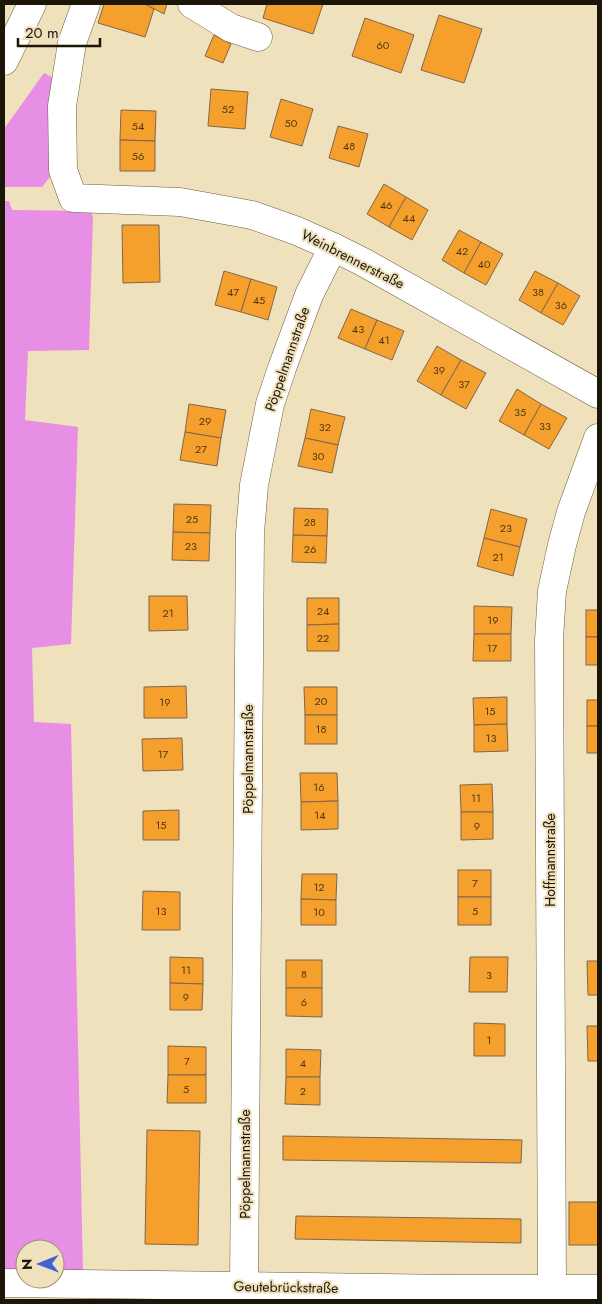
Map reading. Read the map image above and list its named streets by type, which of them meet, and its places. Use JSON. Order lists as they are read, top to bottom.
{
  "streets": {
    "street": [
      "Weinbrennerstraße",
      "Pöppelmannstraße",
      "Hoffmannstraße",
      "Geutebrückstraße"
    ]
  },
  "crossings": [
    ["Weinbrennerstraße", "Pöppelmannstraße"],
    ["Pöppelmannstraße", "Geutebrückstraße"],
    ["Hoffmannstraße", "Geutebrückstraße"]
  ],
  "house_numbers": [
    "60",
    "52",
    "50",
    "54",
    "48",
    "56",
    "46",
    "44",
    "42",
    "40",
    "47",
    "38",
    "45",
    "36",
    "43",
    "41",
    "39",
    "37",
    "35",
    "29",
    "33",
    "32",
    "27",
    "30",
    "25",
    "28",
    "23",
    "23",
    "26",
    "21",
    "24",
    "21",
    "19",
    "22",
    "17",
    "20",
    "19",
    "15",
    "18",
    "13",
    "17",
    "16",
    "11",
    "14",
    "15",
    "9",
    "7",
    "12",
    "13",
    "5",
    "10",
    "11",
    "8",
    "3",
    "9",
    "6",
    "1",
    "7",
    "4",
    "5",
    "2"
  ],
  "scale_bar": "20 m",
  "north": "left"
}
